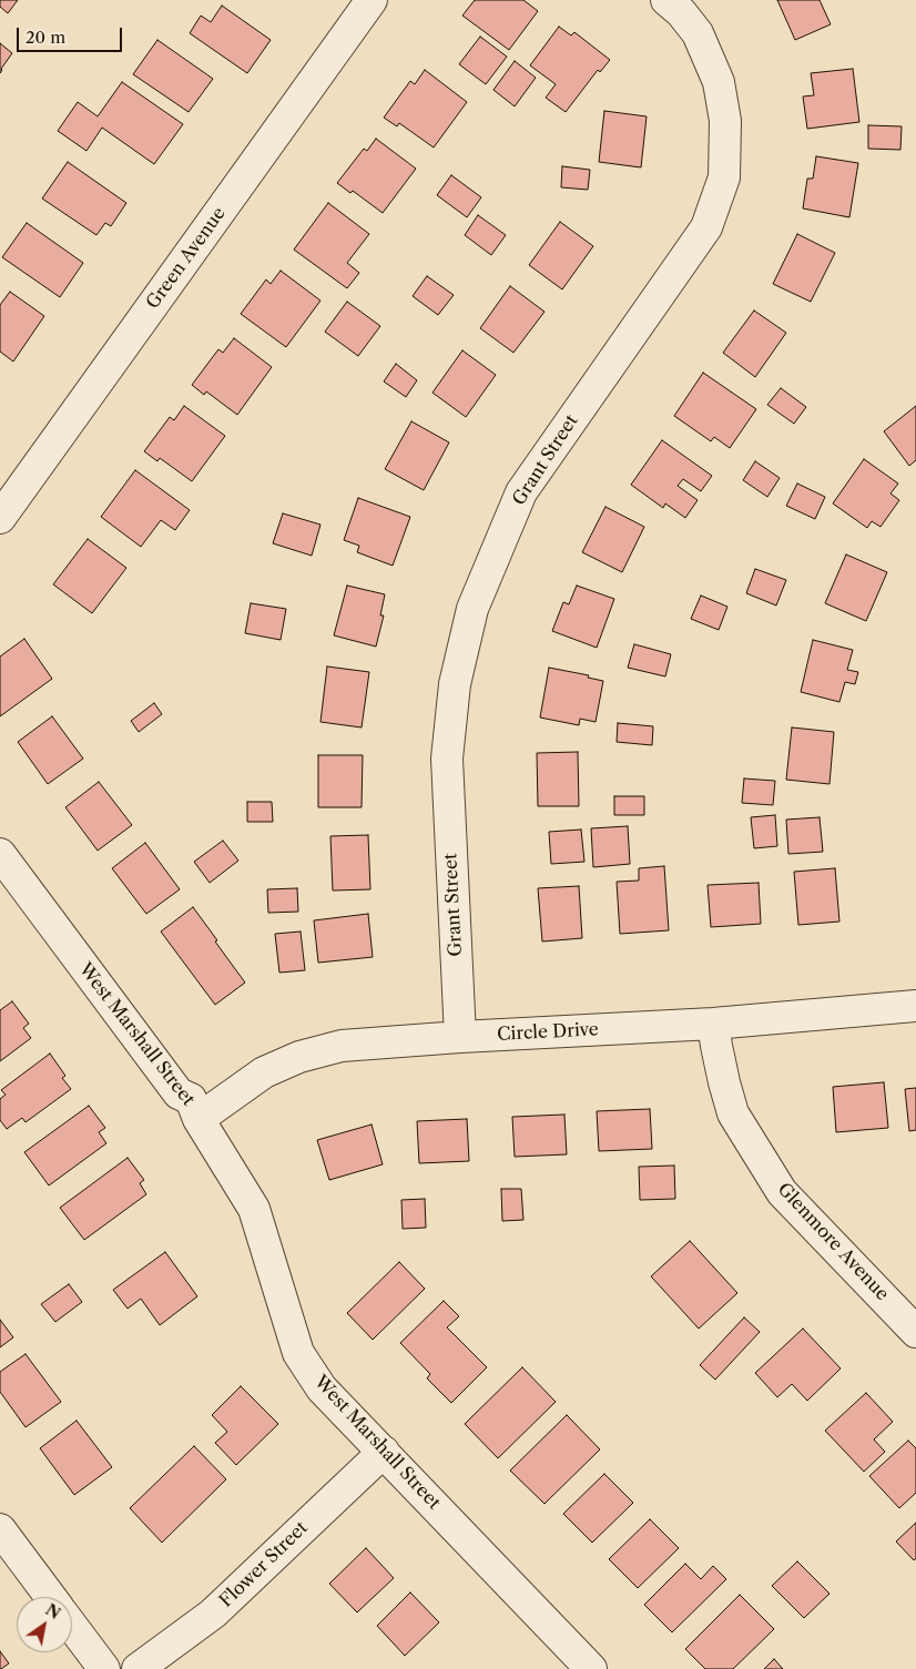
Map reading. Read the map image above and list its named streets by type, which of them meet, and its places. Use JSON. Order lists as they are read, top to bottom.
{
  "streets": {
    "street": [
      "Green Avenue",
      "Grant Street",
      "Circle Drive",
      "West Marshall Street",
      "Glenmore Avenue",
      "Flower Street"
    ]
  },
  "crossings": [
    ["Grant Street", "Circle Drive"],
    ["Circle Drive", "West Marshall Street"],
    ["Circle Drive", "Glenmore Avenue"],
    ["West Marshall Street", "Flower Street"]
  ],
  "scale_bar": "20 m",
  "north": "top right"
}
